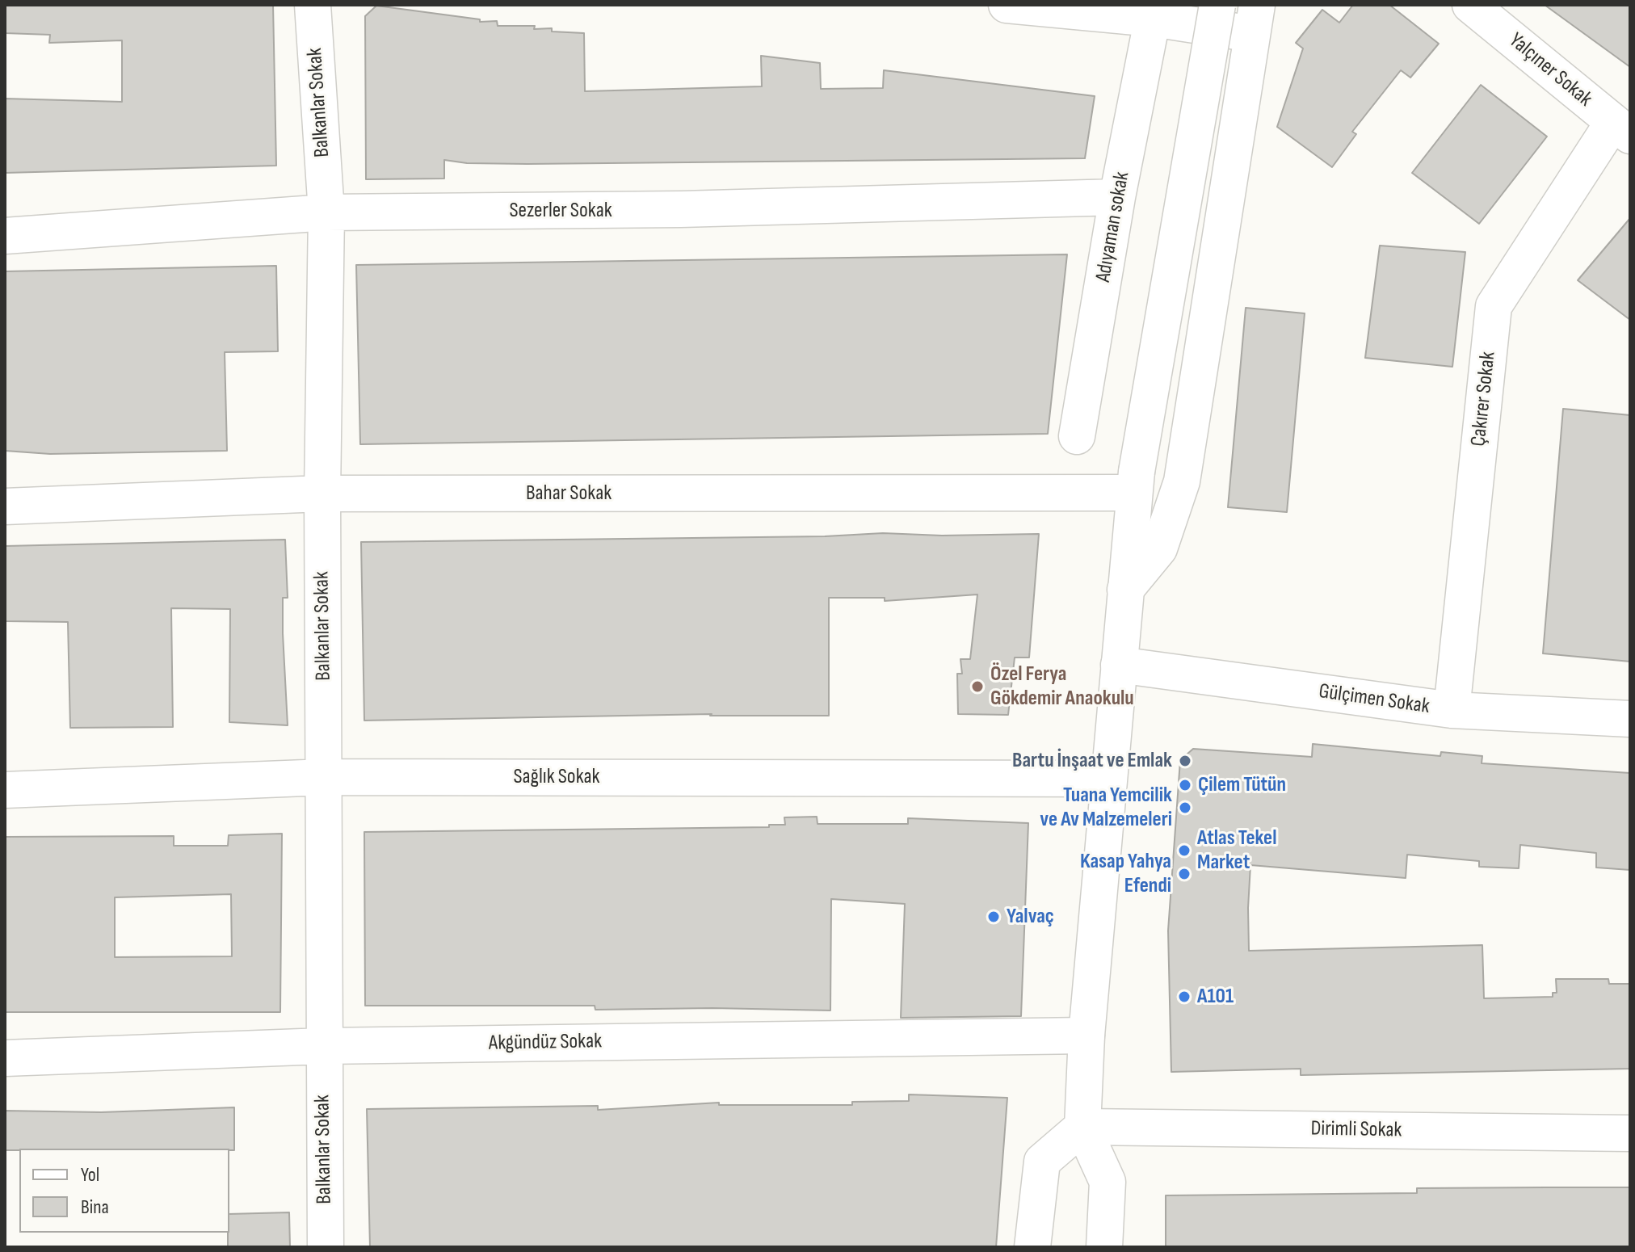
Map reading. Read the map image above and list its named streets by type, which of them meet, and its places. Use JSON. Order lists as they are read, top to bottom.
{
  "streets": {
    "street": [
      "Yalçıner Sokak",
      "Balkanlar Sokak",
      "Sezerler Sokak",
      "Adıyaman sokak",
      "Çakırer Sokak",
      "Bahar Sokak",
      "Gülçimen Sokak",
      "Sağlık Sokak",
      "Akgündüz Sokak",
      "Dirimli Sokak"
    ]
  },
  "crossings": [
    ["Yalçıner Sokak", "Çakırer Sokak"],
    ["Balkanlar Sokak", "Sezerler Sokak"],
    ["Balkanlar Sokak", "Bahar Sokak"],
    ["Balkanlar Sokak", "Sağlık Sokak"],
    ["Balkanlar Sokak", "Akgündüz Sokak"],
    ["Sezerler Sokak", "Adıyaman sokak"],
    ["Çakırer Sokak", "Gülçimen Sokak"]
  ],
  "places": [
    "Özel Ferya Gökdemir Anaokulu",
    "Bartu İnşaat ve Emlak",
    "Çilem Tütün",
    "Tuana Yemcilik ve Av Malzemeleri",
    "Atlas Tekel Market",
    "Kasap Yahya Efendi",
    "Yalvaç",
    "A101"
  ],
  "legend": ["Yol", "Bina"]
}
